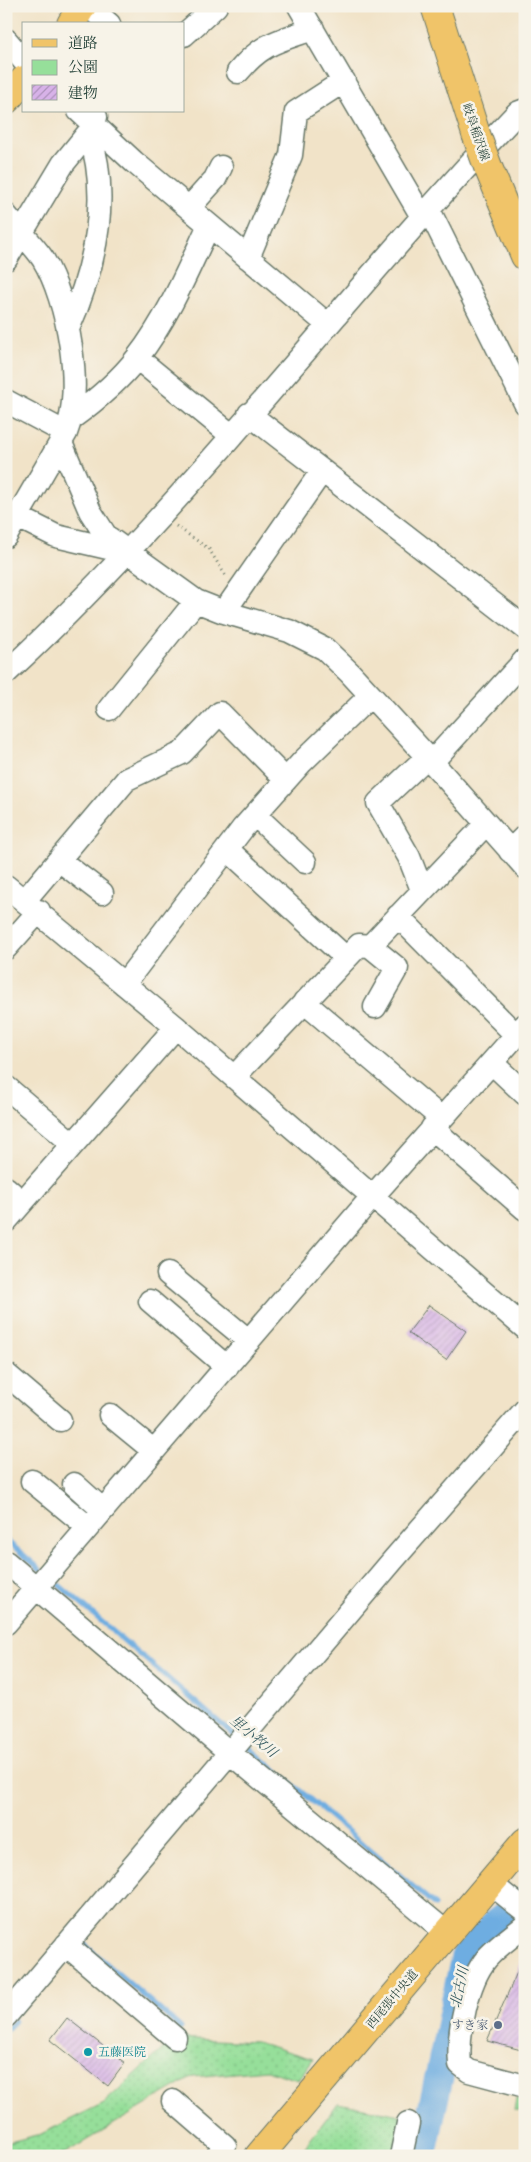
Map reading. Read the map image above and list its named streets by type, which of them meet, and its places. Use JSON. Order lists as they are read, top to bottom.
{
  "streets": {
    "main road": ["岐阜稲沢線", "西尾張中央道"]
  },
  "water": ["里小牧川", "北古川"],
  "places": ["すき家", "五藤医院"],
  "legend": ["道路", "公園", "建物"]
}
